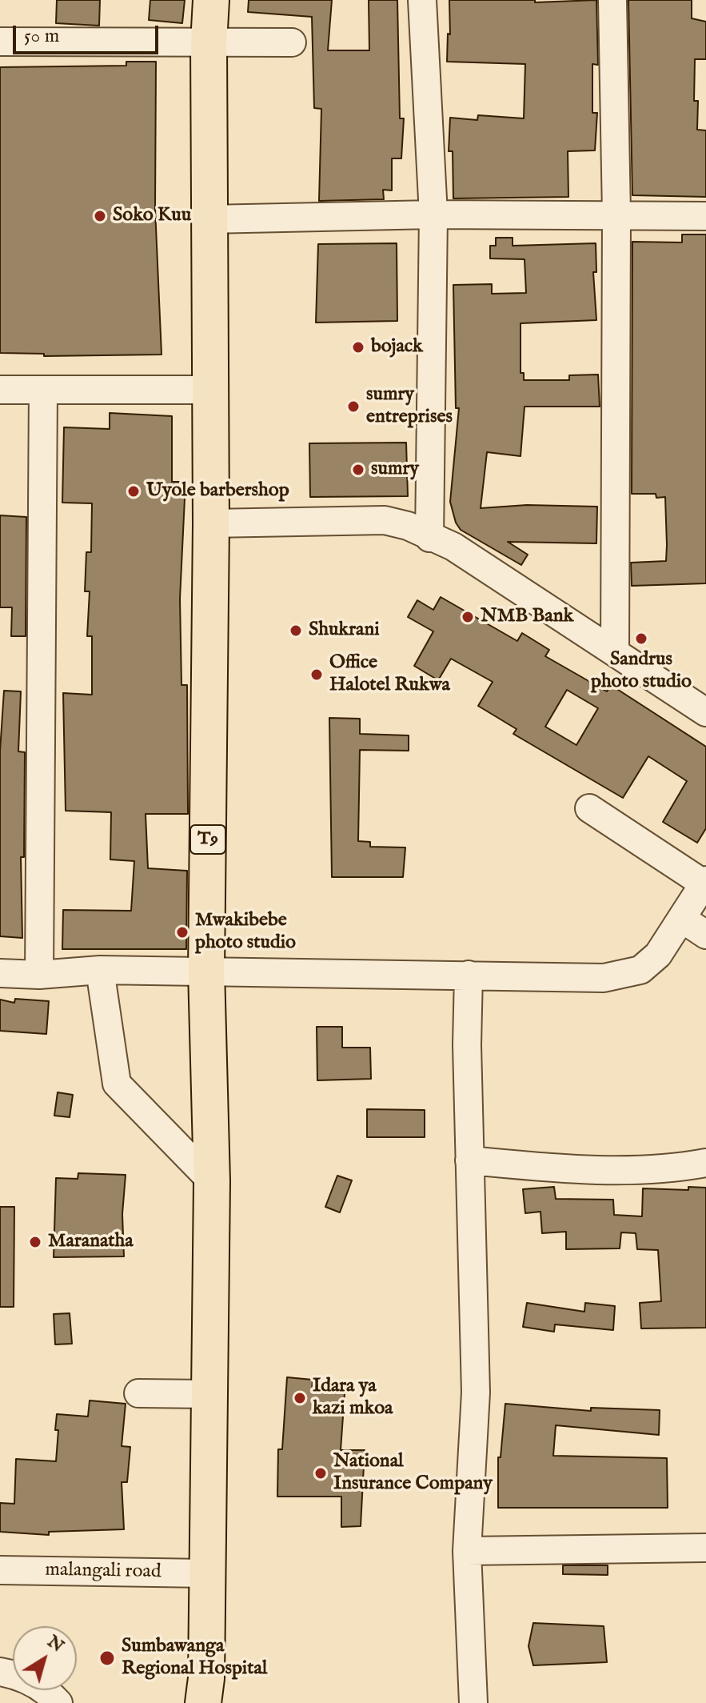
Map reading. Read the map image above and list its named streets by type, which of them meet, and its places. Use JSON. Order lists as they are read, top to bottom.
{
  "streets": {
    "highway": ["T9"],
    "street": ["malangali road"]
  },
  "crossings": [
    ["T9", "malangali road"]
  ],
  "places": [
    "Soko Kuu",
    "bojack",
    "sumry entreprises",
    "sumry",
    "Uyole barbershop",
    "NMB Bank",
    "Shukrani",
    "Sandrus photo studio",
    "Office Halotel Rukwa",
    "Mwakibebe photo studio",
    "Maranatha",
    "Idara ya kazi mkoa",
    "National Insurance Company",
    "Sumbawanga Regional Hospital"
  ],
  "scale_bar": "50 m",
  "north": "top right"
}
